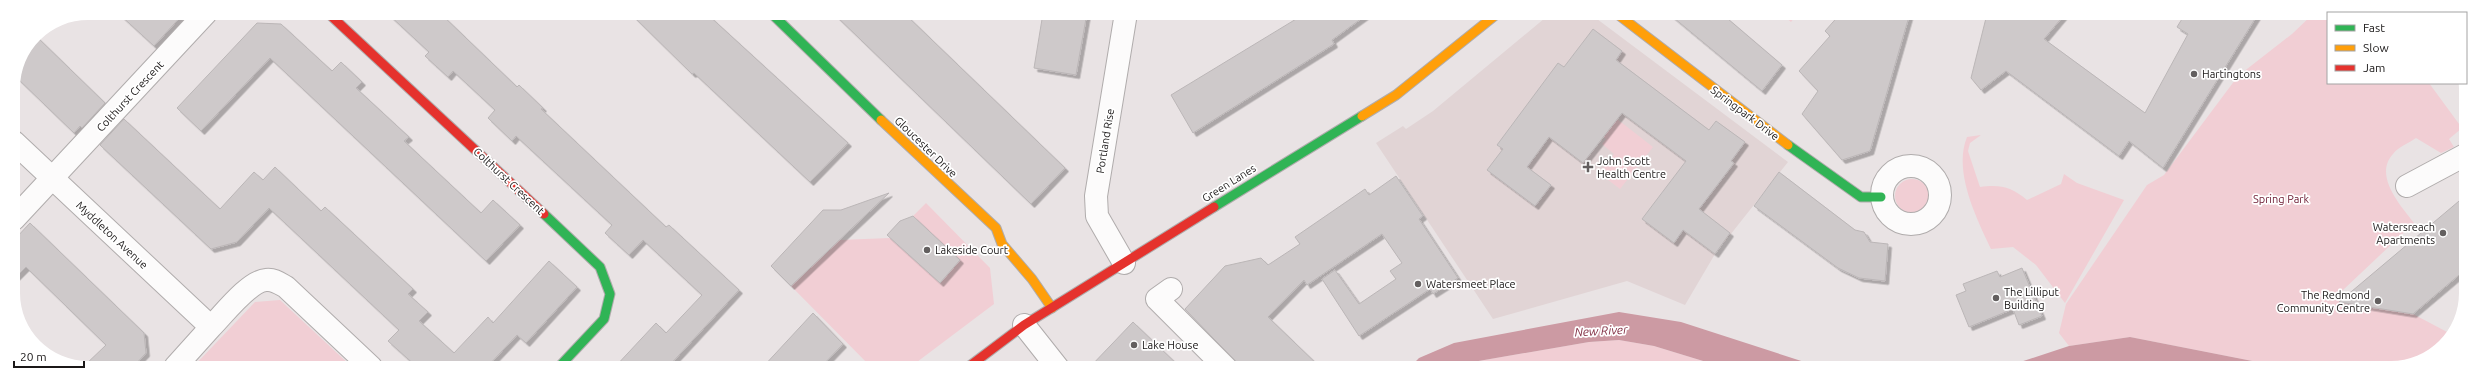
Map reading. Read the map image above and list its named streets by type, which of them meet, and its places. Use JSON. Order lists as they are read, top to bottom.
{
  "streets": {
    "street": [
      "Colthurst Crescent",
      "Springpark Drive",
      "Portland Rise",
      "Gloucester Drive",
      "Green Lanes",
      "Myddleton Avenue"
    ]
  },
  "crossings": [
    ["Colthurst Crescent", "Myddleton Avenue"],
    ["Portland Rise", "Green Lanes"],
    ["Gloucester Drive", "Green Lanes"]
  ],
  "water": ["New River"],
  "parks": ["Spring Park"],
  "places": {
    "other": [
      "Hartingtons",
      "Watersreach Apartments",
      "Lakeside Court",
      "Watersmeet Place",
      "The Lilliput Building",
      "The Redmond Community Centre",
      "Lake House"
    ],
    "health": ["John Scott Health Centre"]
  },
  "legend": ["Fast", "Slow", "Jam"],
  "scale_bar": "20 m"
}
